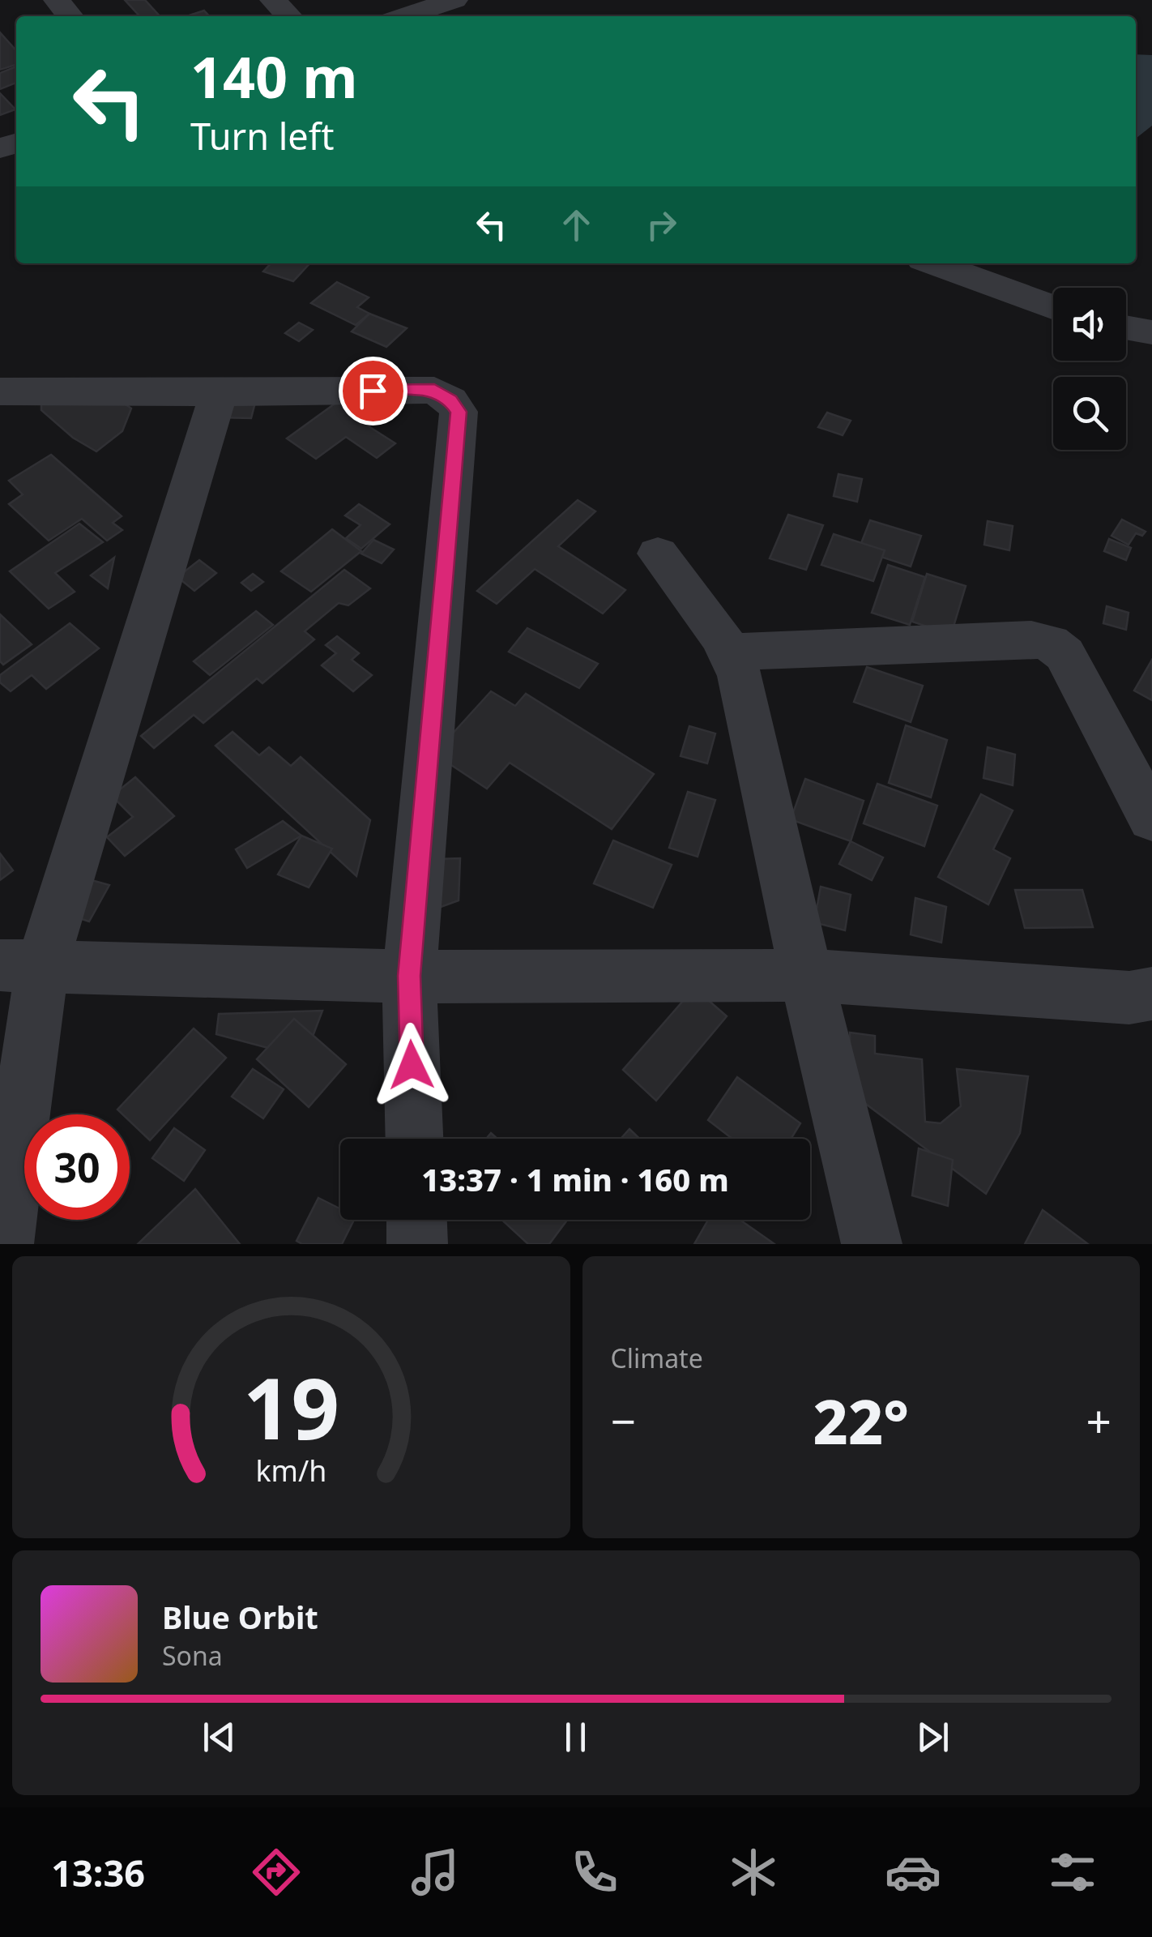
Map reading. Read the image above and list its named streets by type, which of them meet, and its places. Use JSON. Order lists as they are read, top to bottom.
{
  "page": {
    "turn": ["140 m", "Turn left"],
    "limit": "30",
    "trip": "13:37 · 1 min · 160 m",
    "tile": "Climate",
    "heat": ["−", "22°", "+"],
    "song": ["Blue Orbit", "Sona"],
    "tabs": "13:36",
    "gauge": ["19", "km/h"]
  }
}
